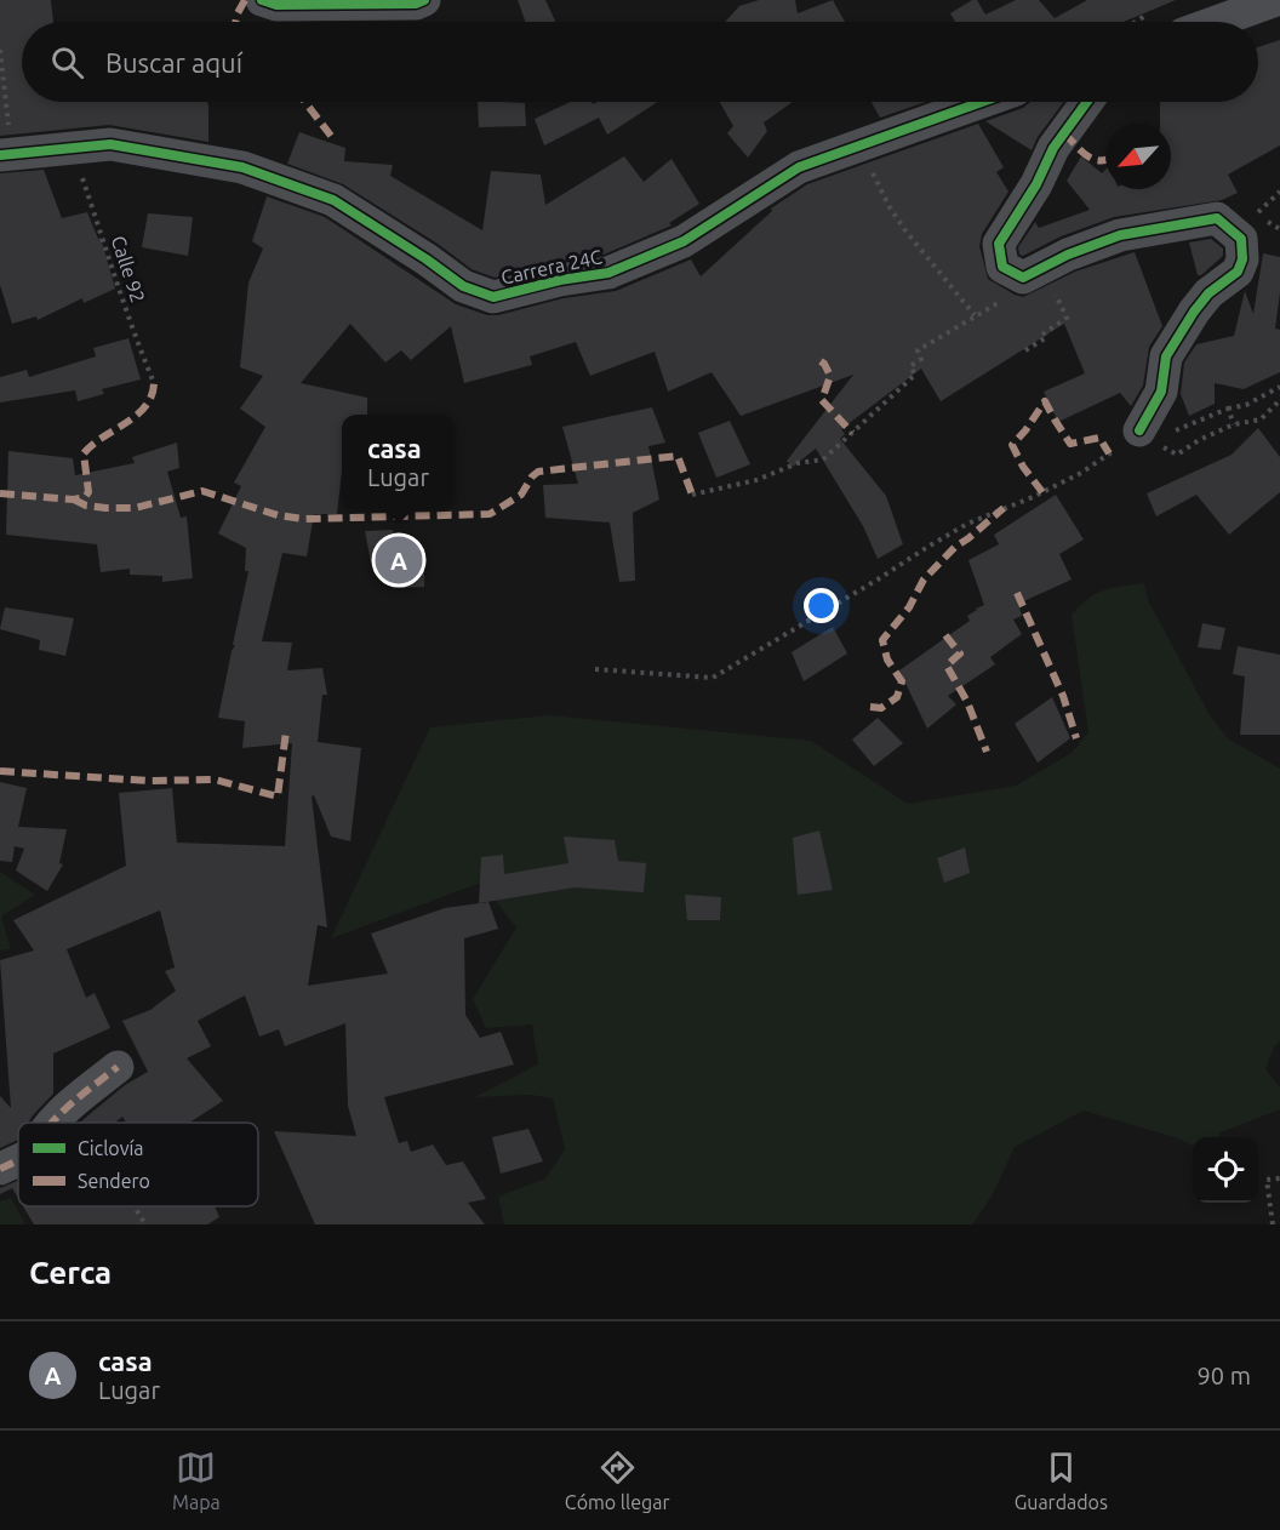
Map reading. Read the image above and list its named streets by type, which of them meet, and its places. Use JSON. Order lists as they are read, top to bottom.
{
  "streets": {
    "street": ["Carrera 24C"],
    "path": ["Calle 92"]
  },
  "legend": ["Ciclovía", "Sendero"],
  "north": "bottom left",
  "page": {
    "search": "Buscar aquí",
    "popup": ["casa", "Lugar"],
    "pins": "A",
    "heading": "Cerca",
    "list": [
      {
        "mark": "A",
        "name": "casa",
        "note": "Lugar",
        "value": "90 m"
      }
    ],
    "nav": ["Mapa", "Cómo llegar", "Guardados"]
  }
}
